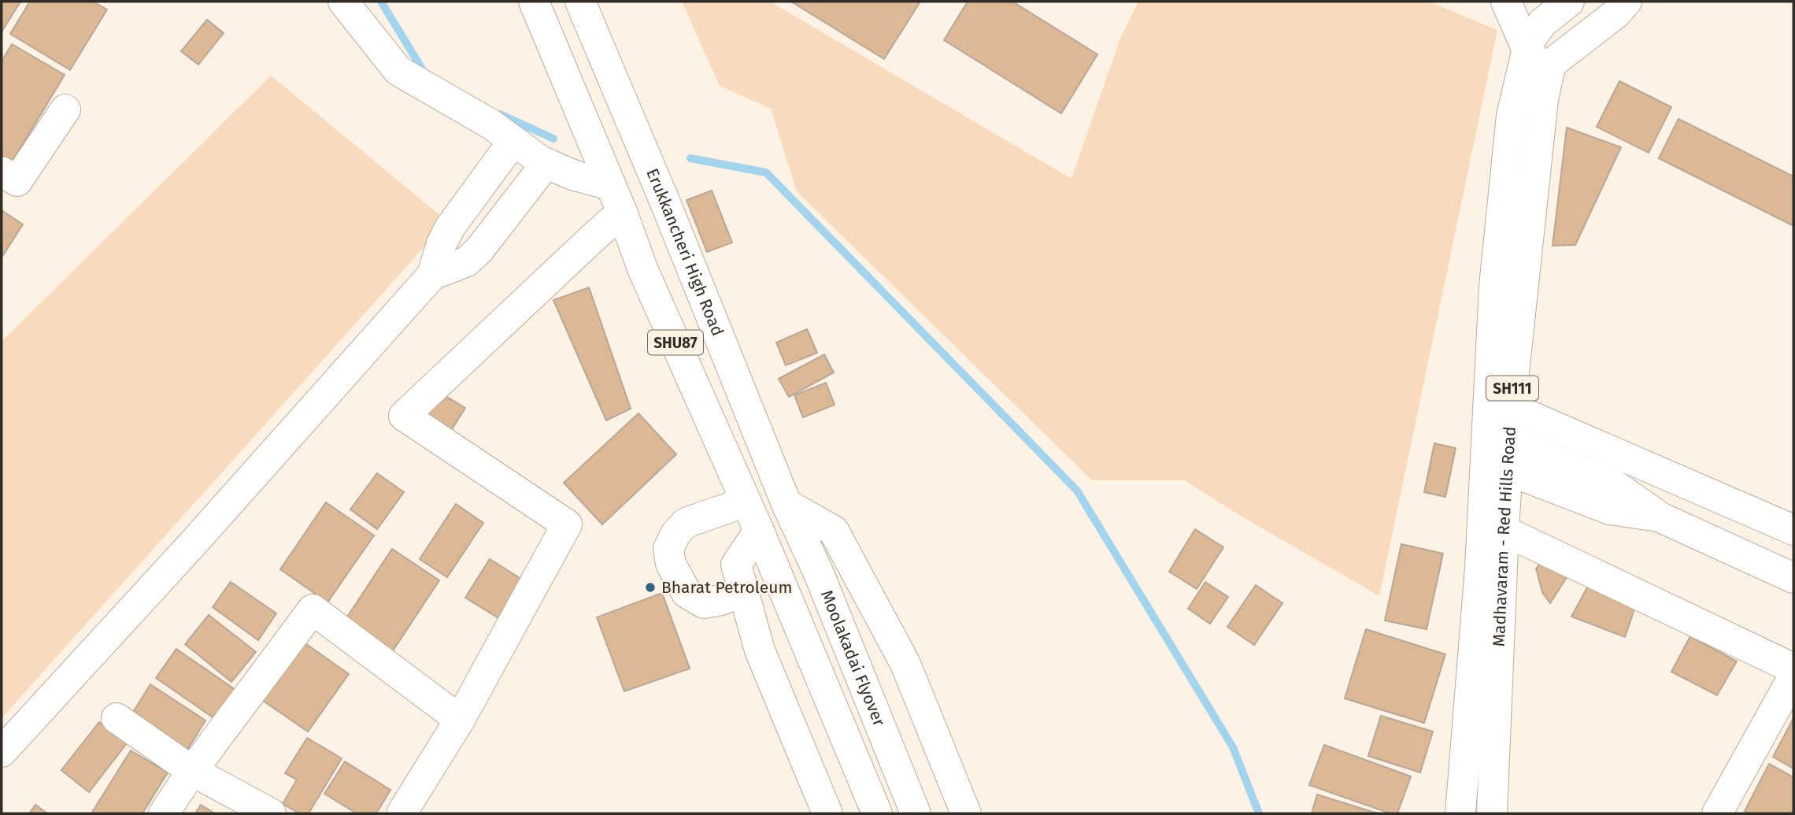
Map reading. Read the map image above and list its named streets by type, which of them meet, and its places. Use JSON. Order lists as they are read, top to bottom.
{
  "streets": {
    "main road": [
      "Erukkancheri High Road",
      "SHU87",
      "SH111",
      "Madhavaram - Red Hills Road",
      "Moolakadai Flyover"
    ]
  },
  "crossings": [
    ["Erukkancheri High Road", "Moolakadai Flyover"]
  ],
  "places": ["Bharat Petroleum"]
}
